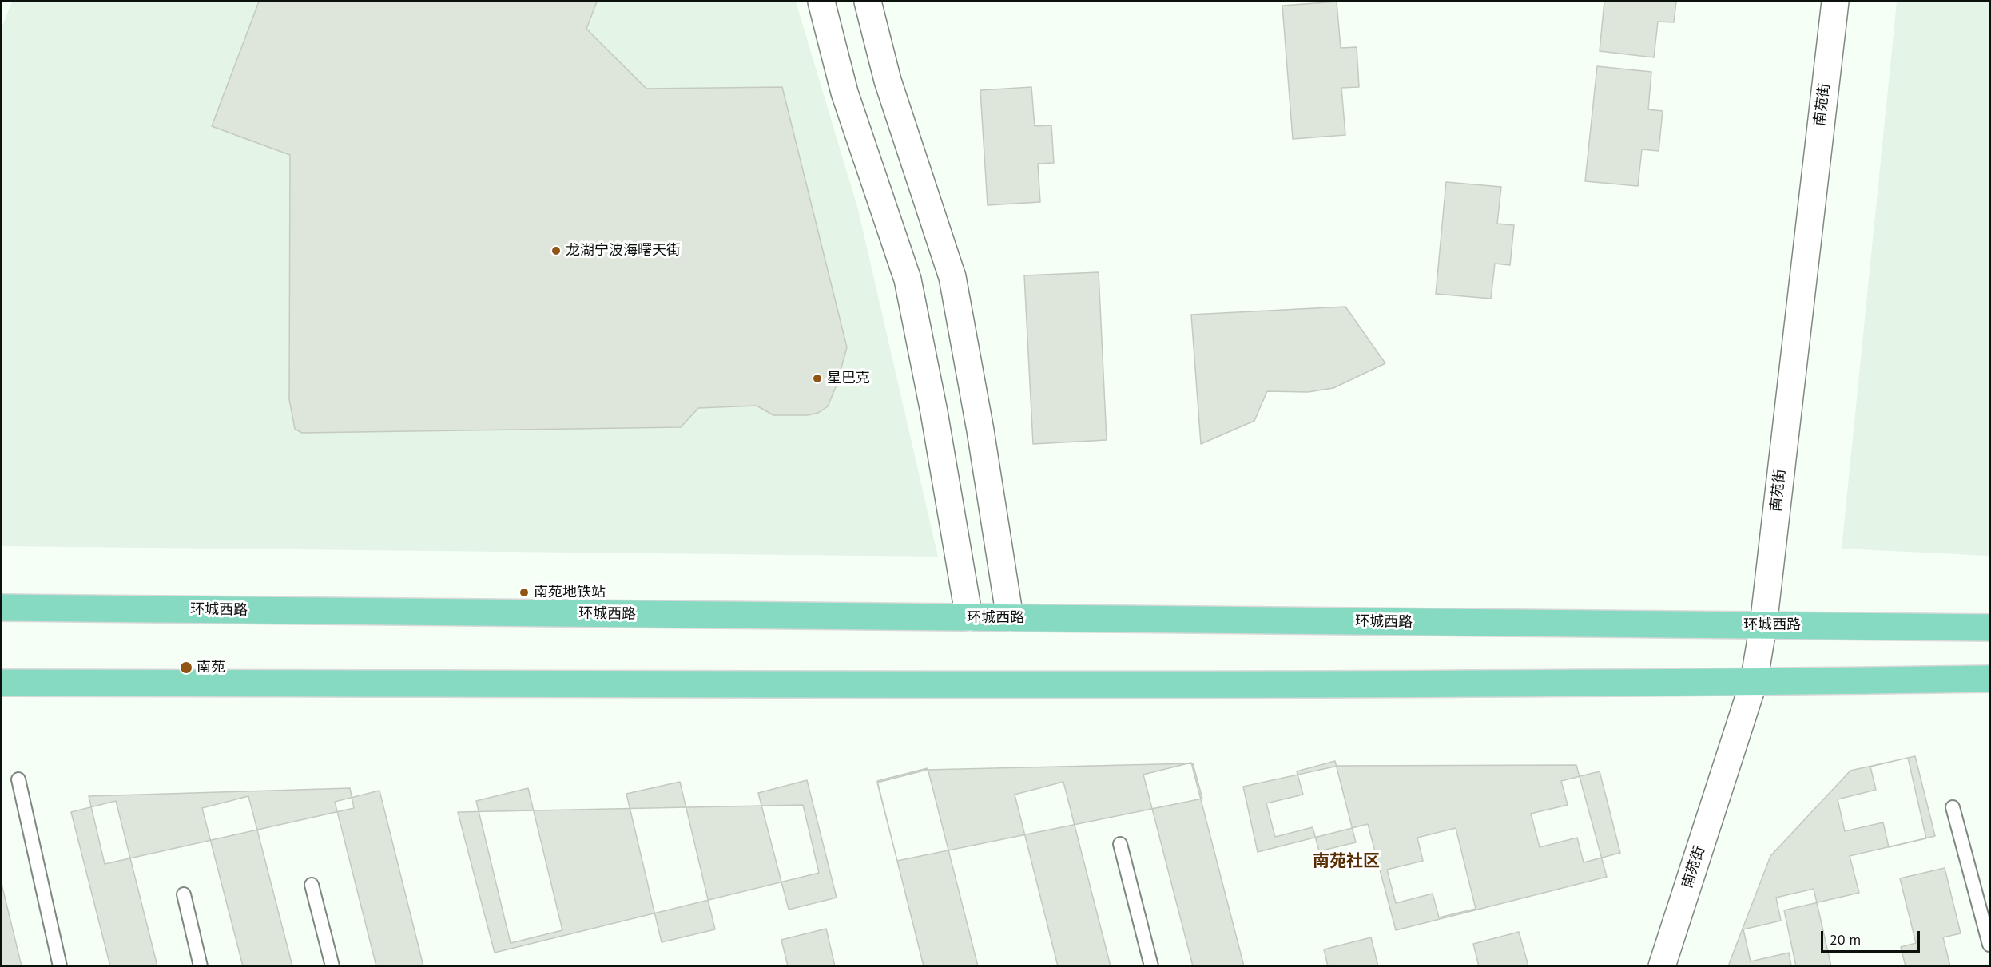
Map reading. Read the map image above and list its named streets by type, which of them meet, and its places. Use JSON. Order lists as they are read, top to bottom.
{
  "streets": {
    "main road": ["环城西路"],
    "street": ["南苑街"]
  },
  "crossings": [
    ["南苑街", "环城西路"]
  ],
  "districts": ["南苑社区"],
  "places": [
    "龙湖宁波海曙天街",
    "星巴克",
    "南苑地铁站",
    "南苑"
  ],
  "scale_bar": "20 m"
}
